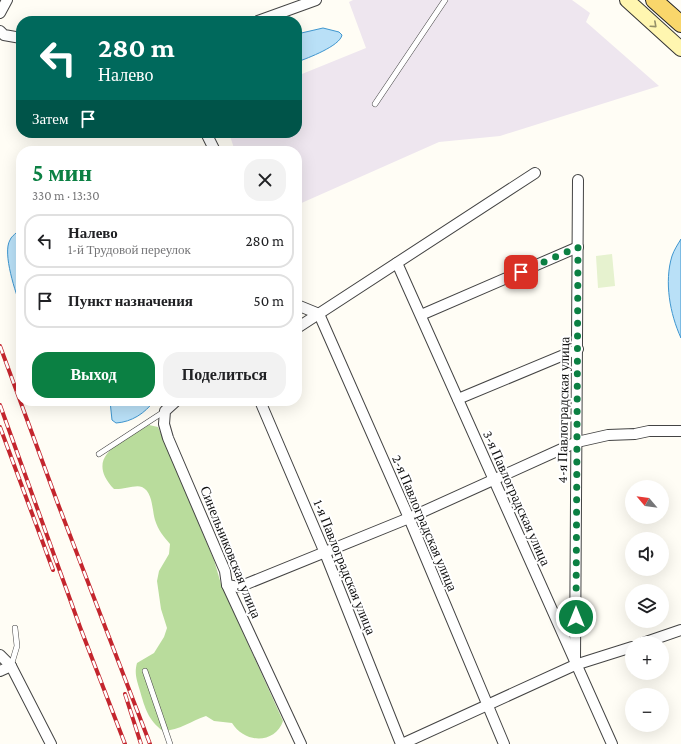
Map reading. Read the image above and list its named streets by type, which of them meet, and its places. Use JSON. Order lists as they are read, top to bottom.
{
  "streets": {
    "street": [
      "4-я Павлоградская улица",
      "3-я Павлоградская улица",
      "2-я Павлоградская улица",
      "Синельниковская улица",
      "1-я Павлоградская улица"
    ]
  },
  "crossings": [
    ["4-я Павлоградская улица", "3-я Павлоградская улица"]
  ],
  "north": "top left",
  "page": {
    "turn": ["280 m", "Налево"],
    "then": "Затем",
    "heading": ["5 мин", "330 m · 13:30"],
    "list": [
      {
        "name": "Налево",
        "note": "1-й Трудовой переулок",
        "value": "280 m"
      },
      {
        "name": "Пункт назначения",
        "value": "50 m"
      }
    ],
    "buttons": ["Выход", "Поделиться"],
    "map_buttons": ["+", "−"]
  }
}
